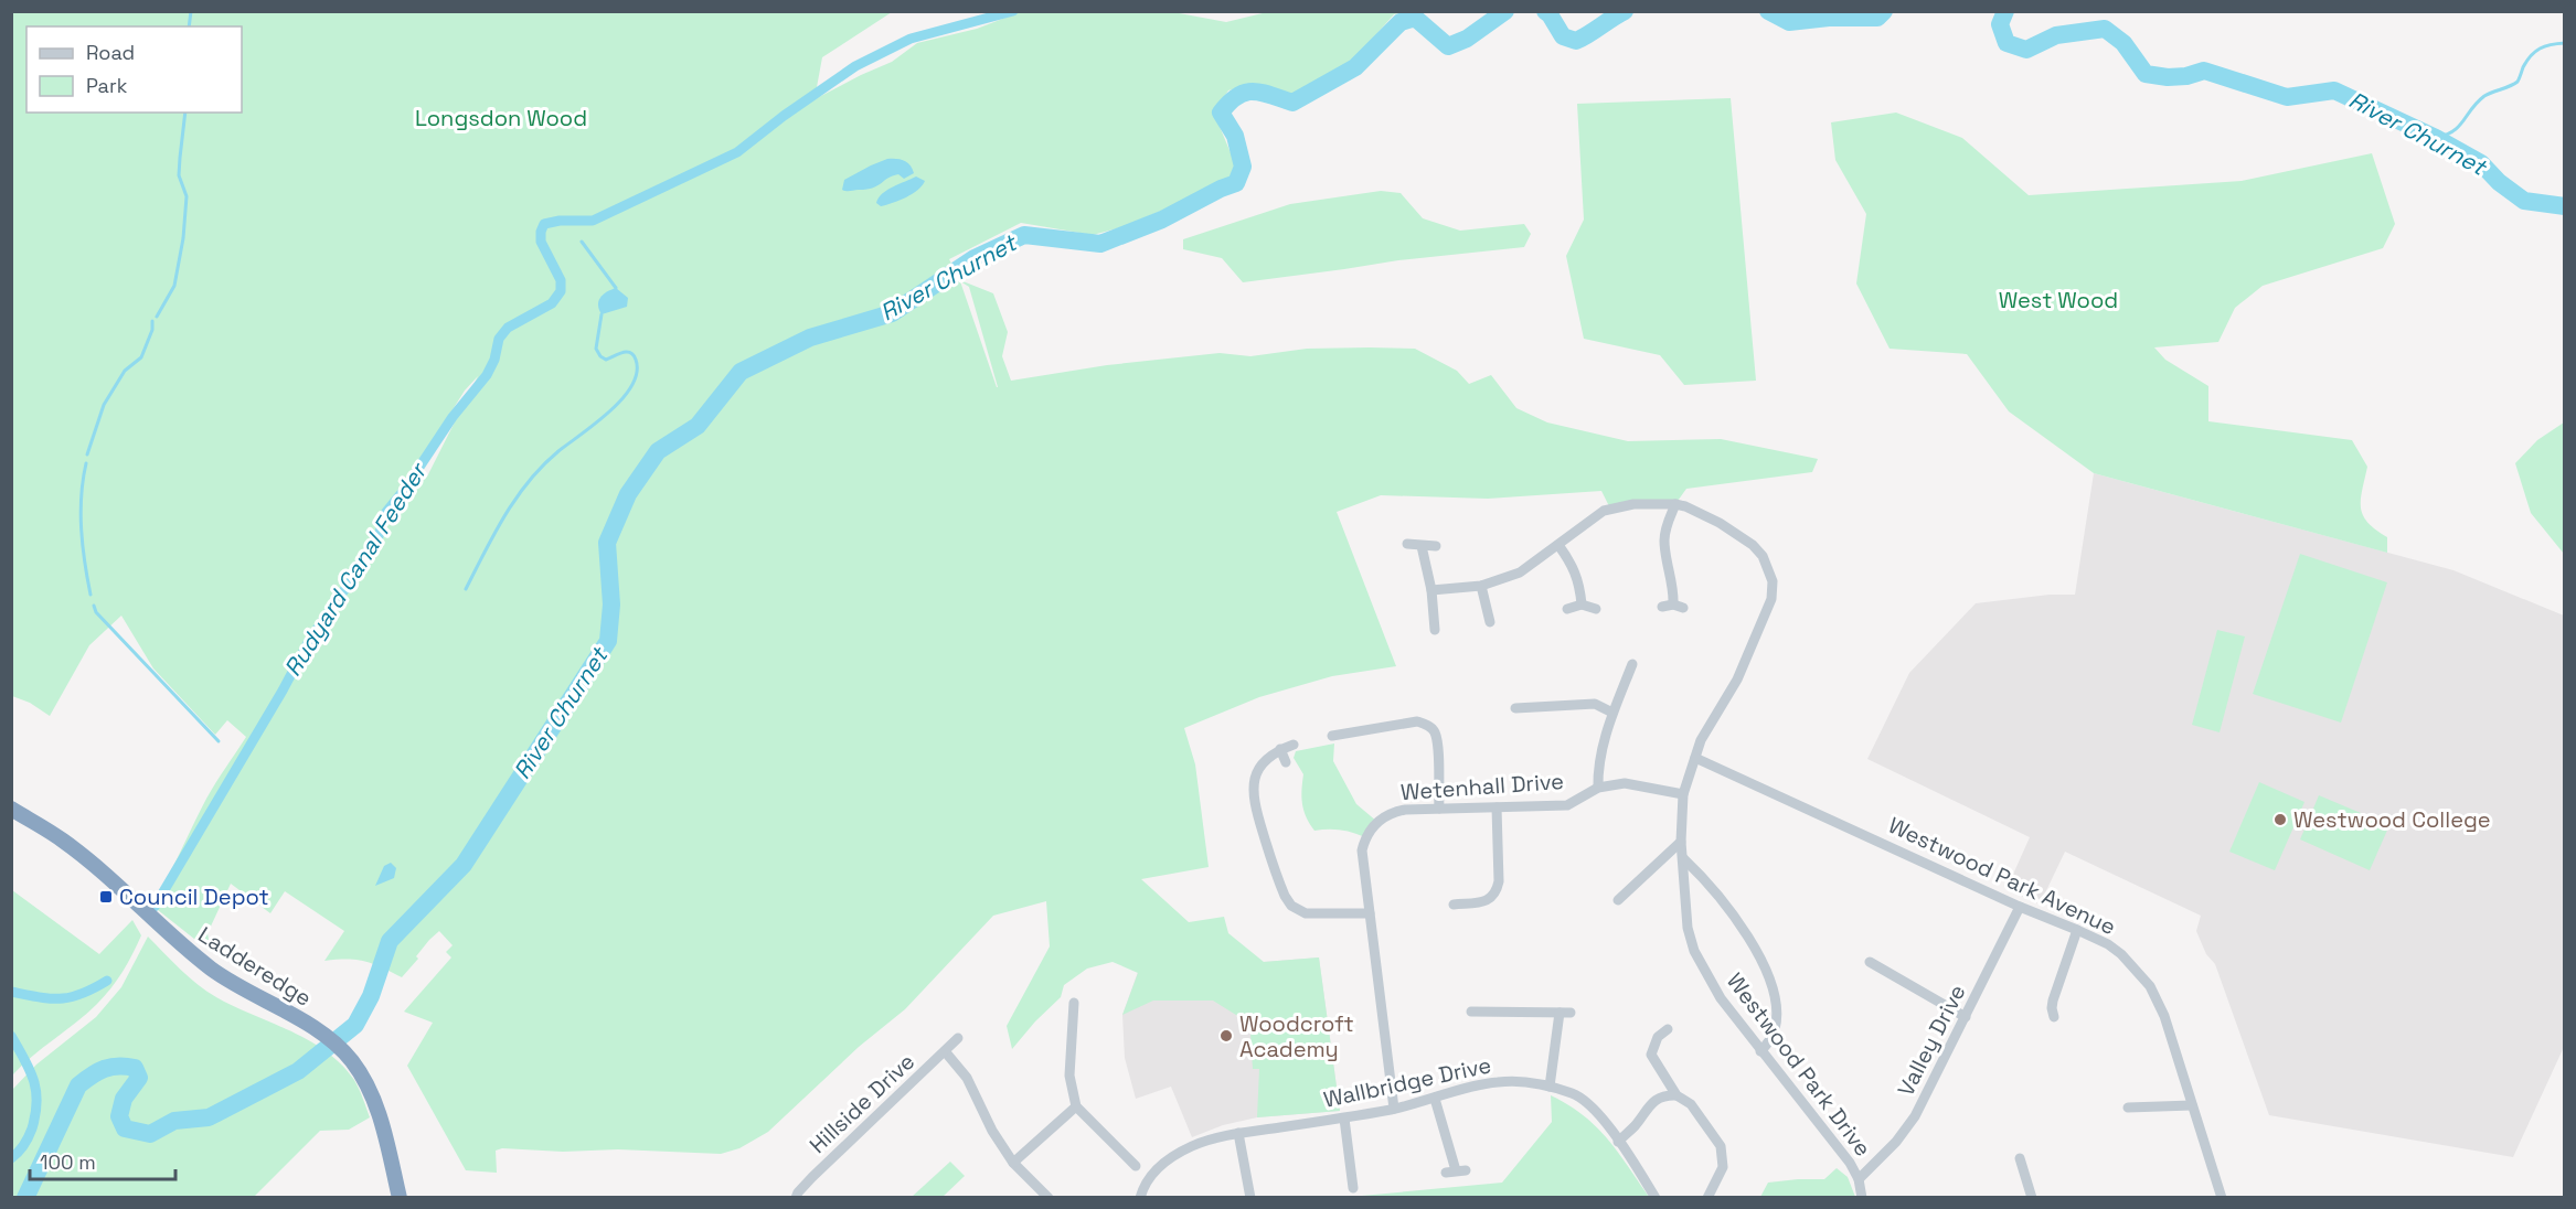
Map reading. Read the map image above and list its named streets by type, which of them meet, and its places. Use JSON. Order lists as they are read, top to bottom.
{
  "streets": {
    "highway": ["Ladderedge"],
    "street": [
      "Wetenhall Drive",
      "Westwood Park Avenue",
      "Valley Drive",
      "Westwood Park Drive",
      "Wallbridge Drive",
      "Hillside Drive"
    ]
  },
  "crossings": [
    ["Wetenhall Drive", "Westwood Park Drive"],
    ["Wetenhall Drive", "Wallbridge Drive"],
    ["Westwood Park Avenue", "Valley Drive"],
    ["Westwood Park Avenue", "Westwood Park Drive"],
    ["Valley Drive", "Westwood Park Drive"]
  ],
  "water": ["River Churnet", "Rudyard Canal Feeder"],
  "parks": ["Longsdon Wood", "West Wood"],
  "places": {
    "other": ["Westwood College", "Woodcroft Academy"],
    "transit": ["Council Depot"]
  },
  "legend": ["Road", "Park"],
  "scale_bar": "100 m"
}
